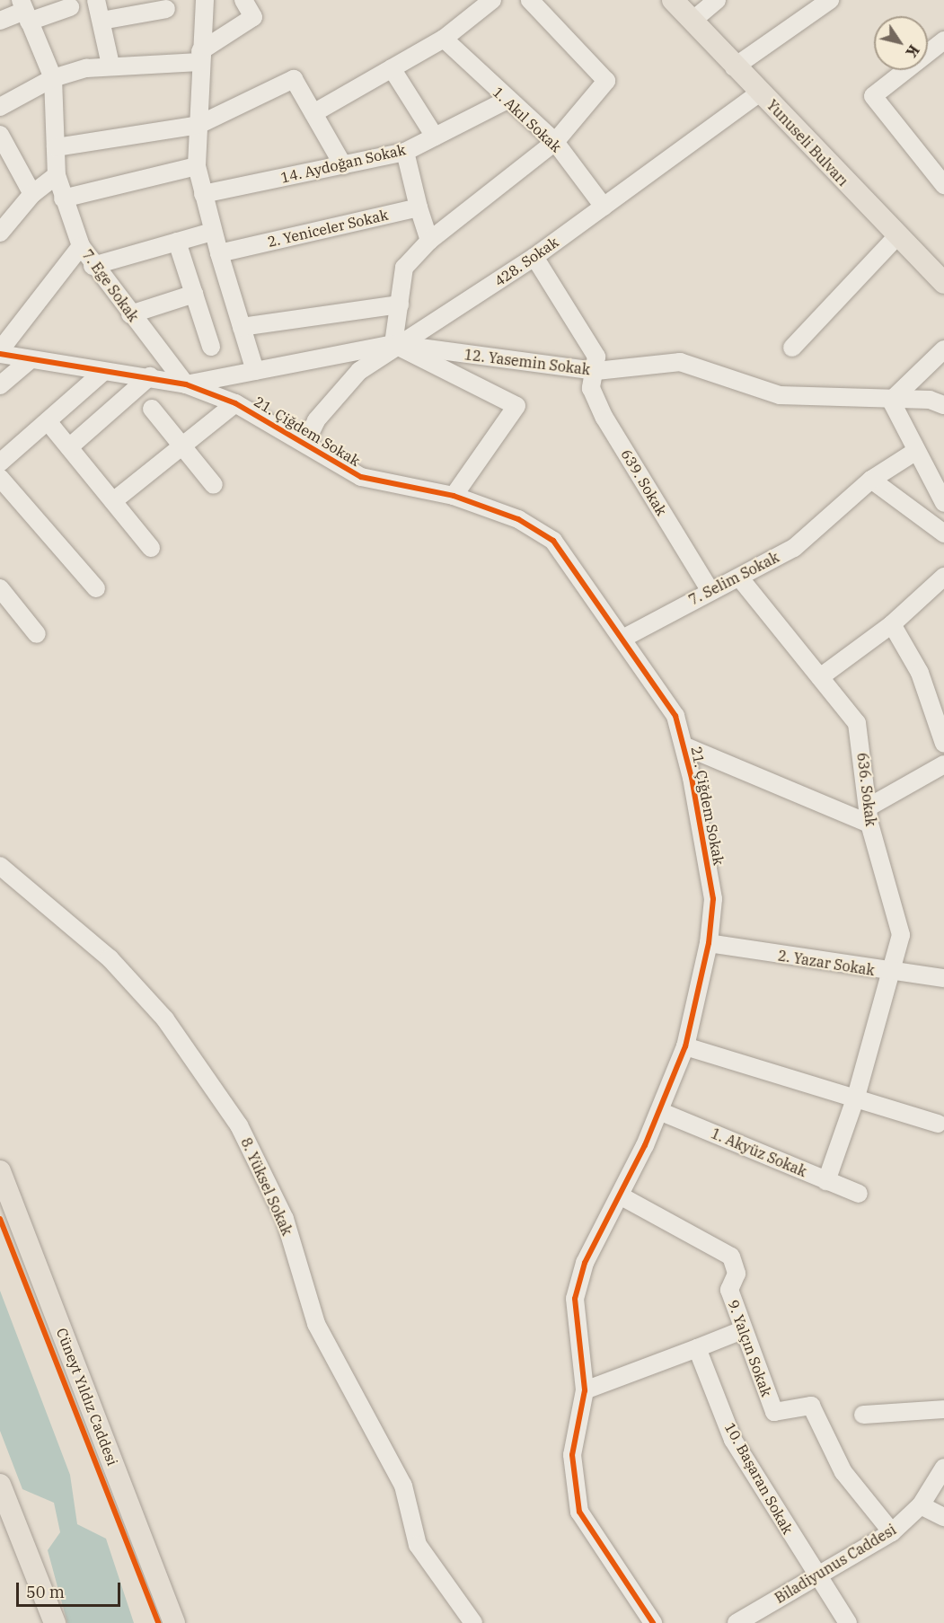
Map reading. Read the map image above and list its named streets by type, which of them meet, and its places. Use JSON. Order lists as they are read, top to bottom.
{
  "streets": {
    "main road": ["Yunuseli Bulvarı", "Cüneyt Yıldız Caddesi"],
    "street": [
      "1. Akıl Sokak",
      "14. Aydoğan Sokak",
      "2. Yeniceler Sokak",
      "428. Sokak",
      "7. Ege Sokak",
      "12. Yasemin Sokak",
      "21. Çiğdem Sokak",
      "639. Sokak",
      "7. Selim Sokak",
      "636. Sokak",
      "2. Yazar Sokak",
      "1. Akyüz Sokak",
      "8. Yüksel Sokak",
      "9. Yalçın Sokak",
      "10. Başaran Sokak",
      "Biladiyunus Caddesi"
    ]
  },
  "crossings": [
    ["1. Akıl Sokak", "14. Aydoğan Sokak"],
    ["1. Akıl Sokak", "428. Sokak"],
    ["Yunuseli Bulvarı", "428. Sokak"],
    ["428. Sokak", "12. Yasemin Sokak"],
    ["428. Sokak", "21. Çiğdem Sokak"],
    ["428. Sokak", "639. Sokak"],
    ["7. Ege Sokak", "21. Çiğdem Sokak"],
    ["12. Yasemin Sokak", "639. Sokak"],
    ["21. Çiğdem Sokak", "7. Selim Sokak"],
    ["21. Çiğdem Sokak", "2. Yazar Sokak"],
    ["21. Çiğdem Sokak", "1. Akyüz Sokak"],
    ["21. Çiğdem Sokak", "9. Yalçın Sokak"],
    ["639. Sokak", "7. Selim Sokak"],
    ["7. Selim Sokak", "636. Sokak"],
    ["636. Sokak", "2. Yazar Sokak"],
    ["636. Sokak", "1. Akyüz Sokak"],
    ["9. Yalçın Sokak", "Biladiyunus Caddesi"],
    ["10. Başaran Sokak", "Biladiyunus Caddesi"]
  ],
  "scale_bar": "50 m",
  "north": "bottom right"
}
